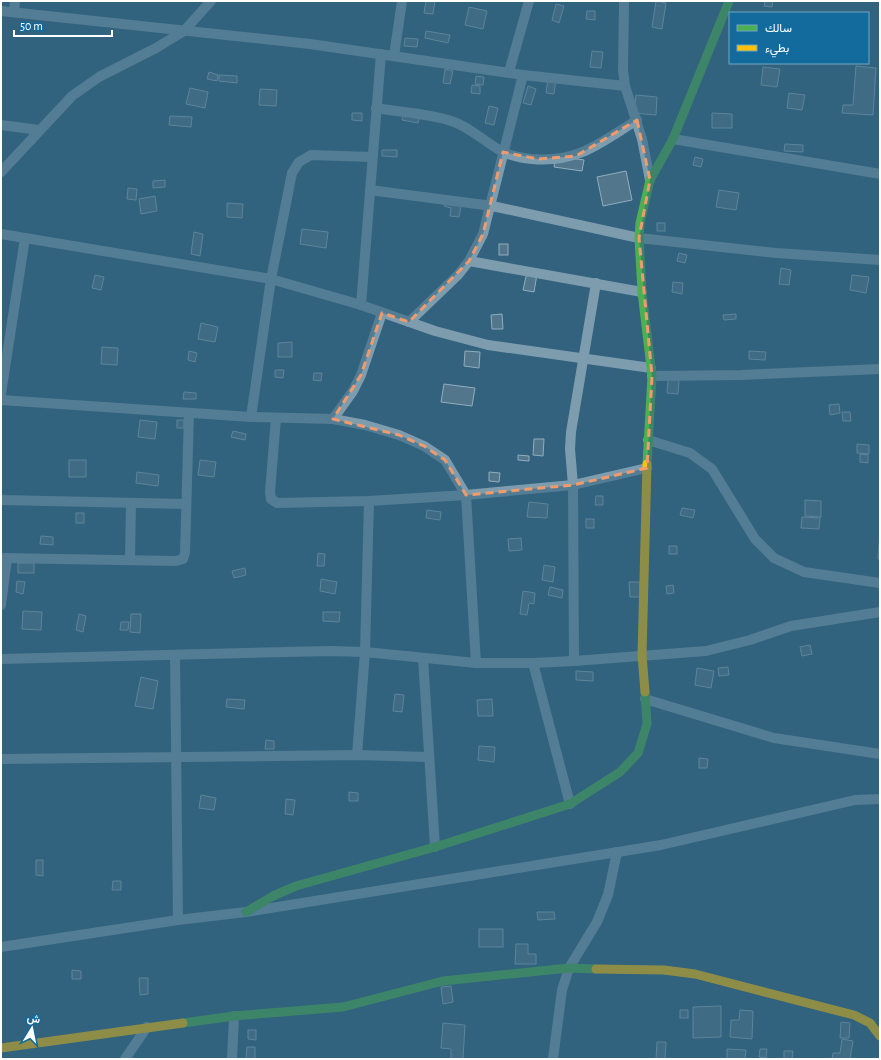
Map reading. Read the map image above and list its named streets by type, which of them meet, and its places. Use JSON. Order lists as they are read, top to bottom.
{
  "legend": ["سالك", "بطيء"],
  "scale_bar": "50 m",
  "north": "top"
}
